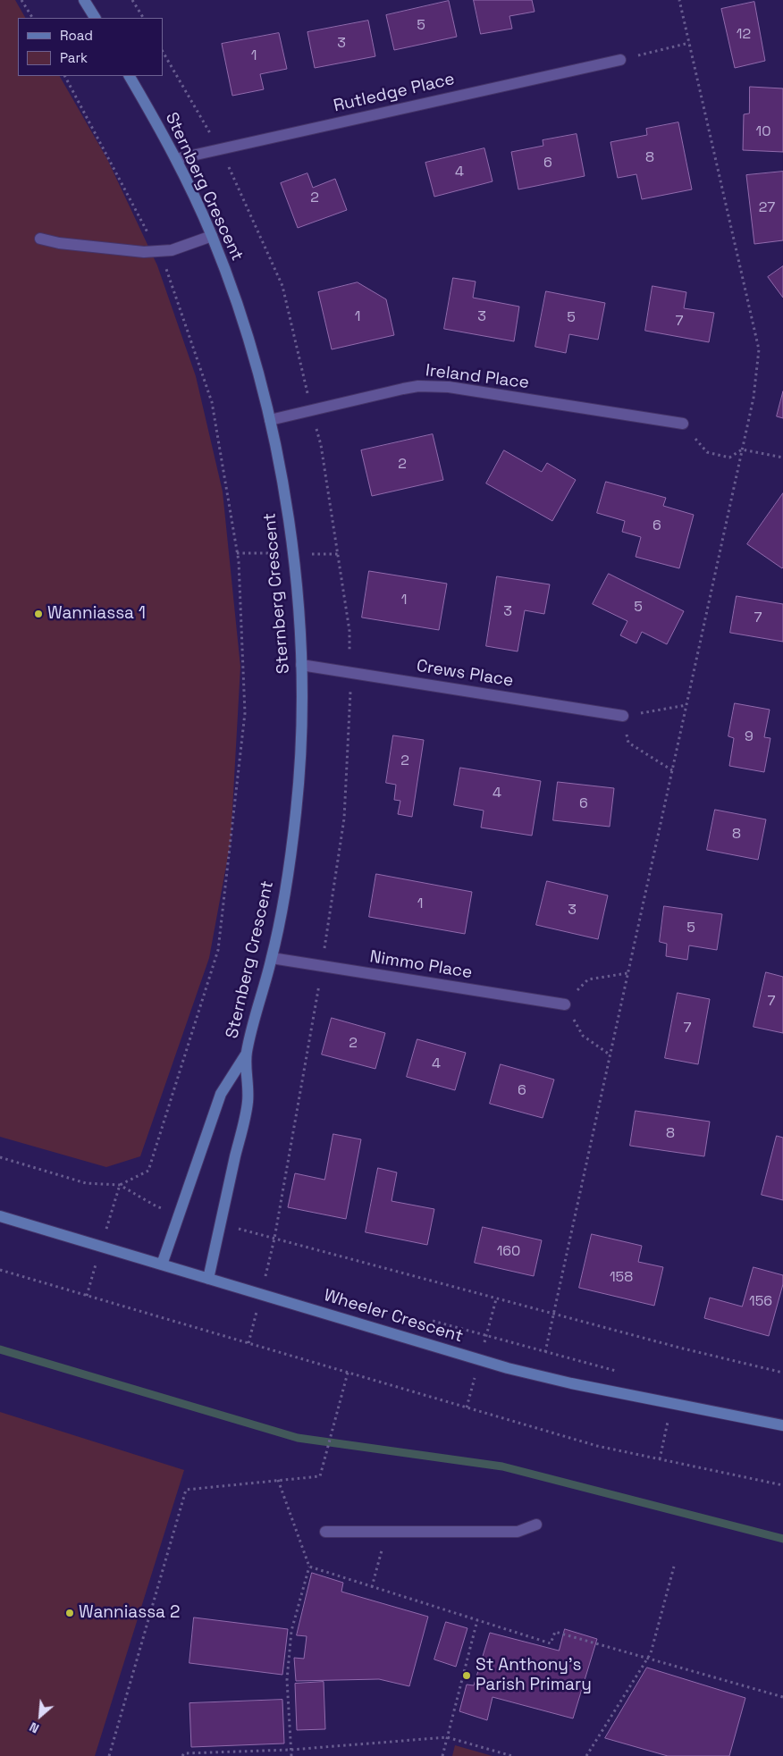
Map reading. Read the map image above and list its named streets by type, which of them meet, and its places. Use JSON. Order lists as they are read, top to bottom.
{
  "streets": {
    "street": [
      "Rutledge Place",
      "Sternberg Crescent",
      "Ireland Place",
      "Crews Place",
      "Nimmo Place",
      "Wheeler Crescent"
    ]
  },
  "crossings": [
    ["Rutledge Place", "Sternberg Crescent"],
    ["Sternberg Crescent", "Ireland Place"],
    ["Sternberg Crescent", "Crews Place"],
    ["Sternberg Crescent", "Nimmo Place"],
    ["Sternberg Crescent", "Wheeler Crescent"]
  ],
  "places": ["Wanniassa 1", "Wanniassa 2", "St Anthony’s Parish Primary"],
  "house_numbers": [
    "5",
    "12",
    "3",
    "1",
    "10",
    "8",
    "6",
    "4",
    "2",
    "27",
    "1",
    "3",
    "5",
    "7",
    "2",
    "6",
    "1",
    "5",
    "3",
    "7",
    "9",
    "2",
    "4",
    "6",
    "8",
    "1",
    "3",
    "5",
    "7",
    "7",
    "2",
    "4",
    "6",
    "8",
    "160",
    "158",
    "156"
  ],
  "legend": ["Road", "Park"],
  "north": "bottom left"
}
